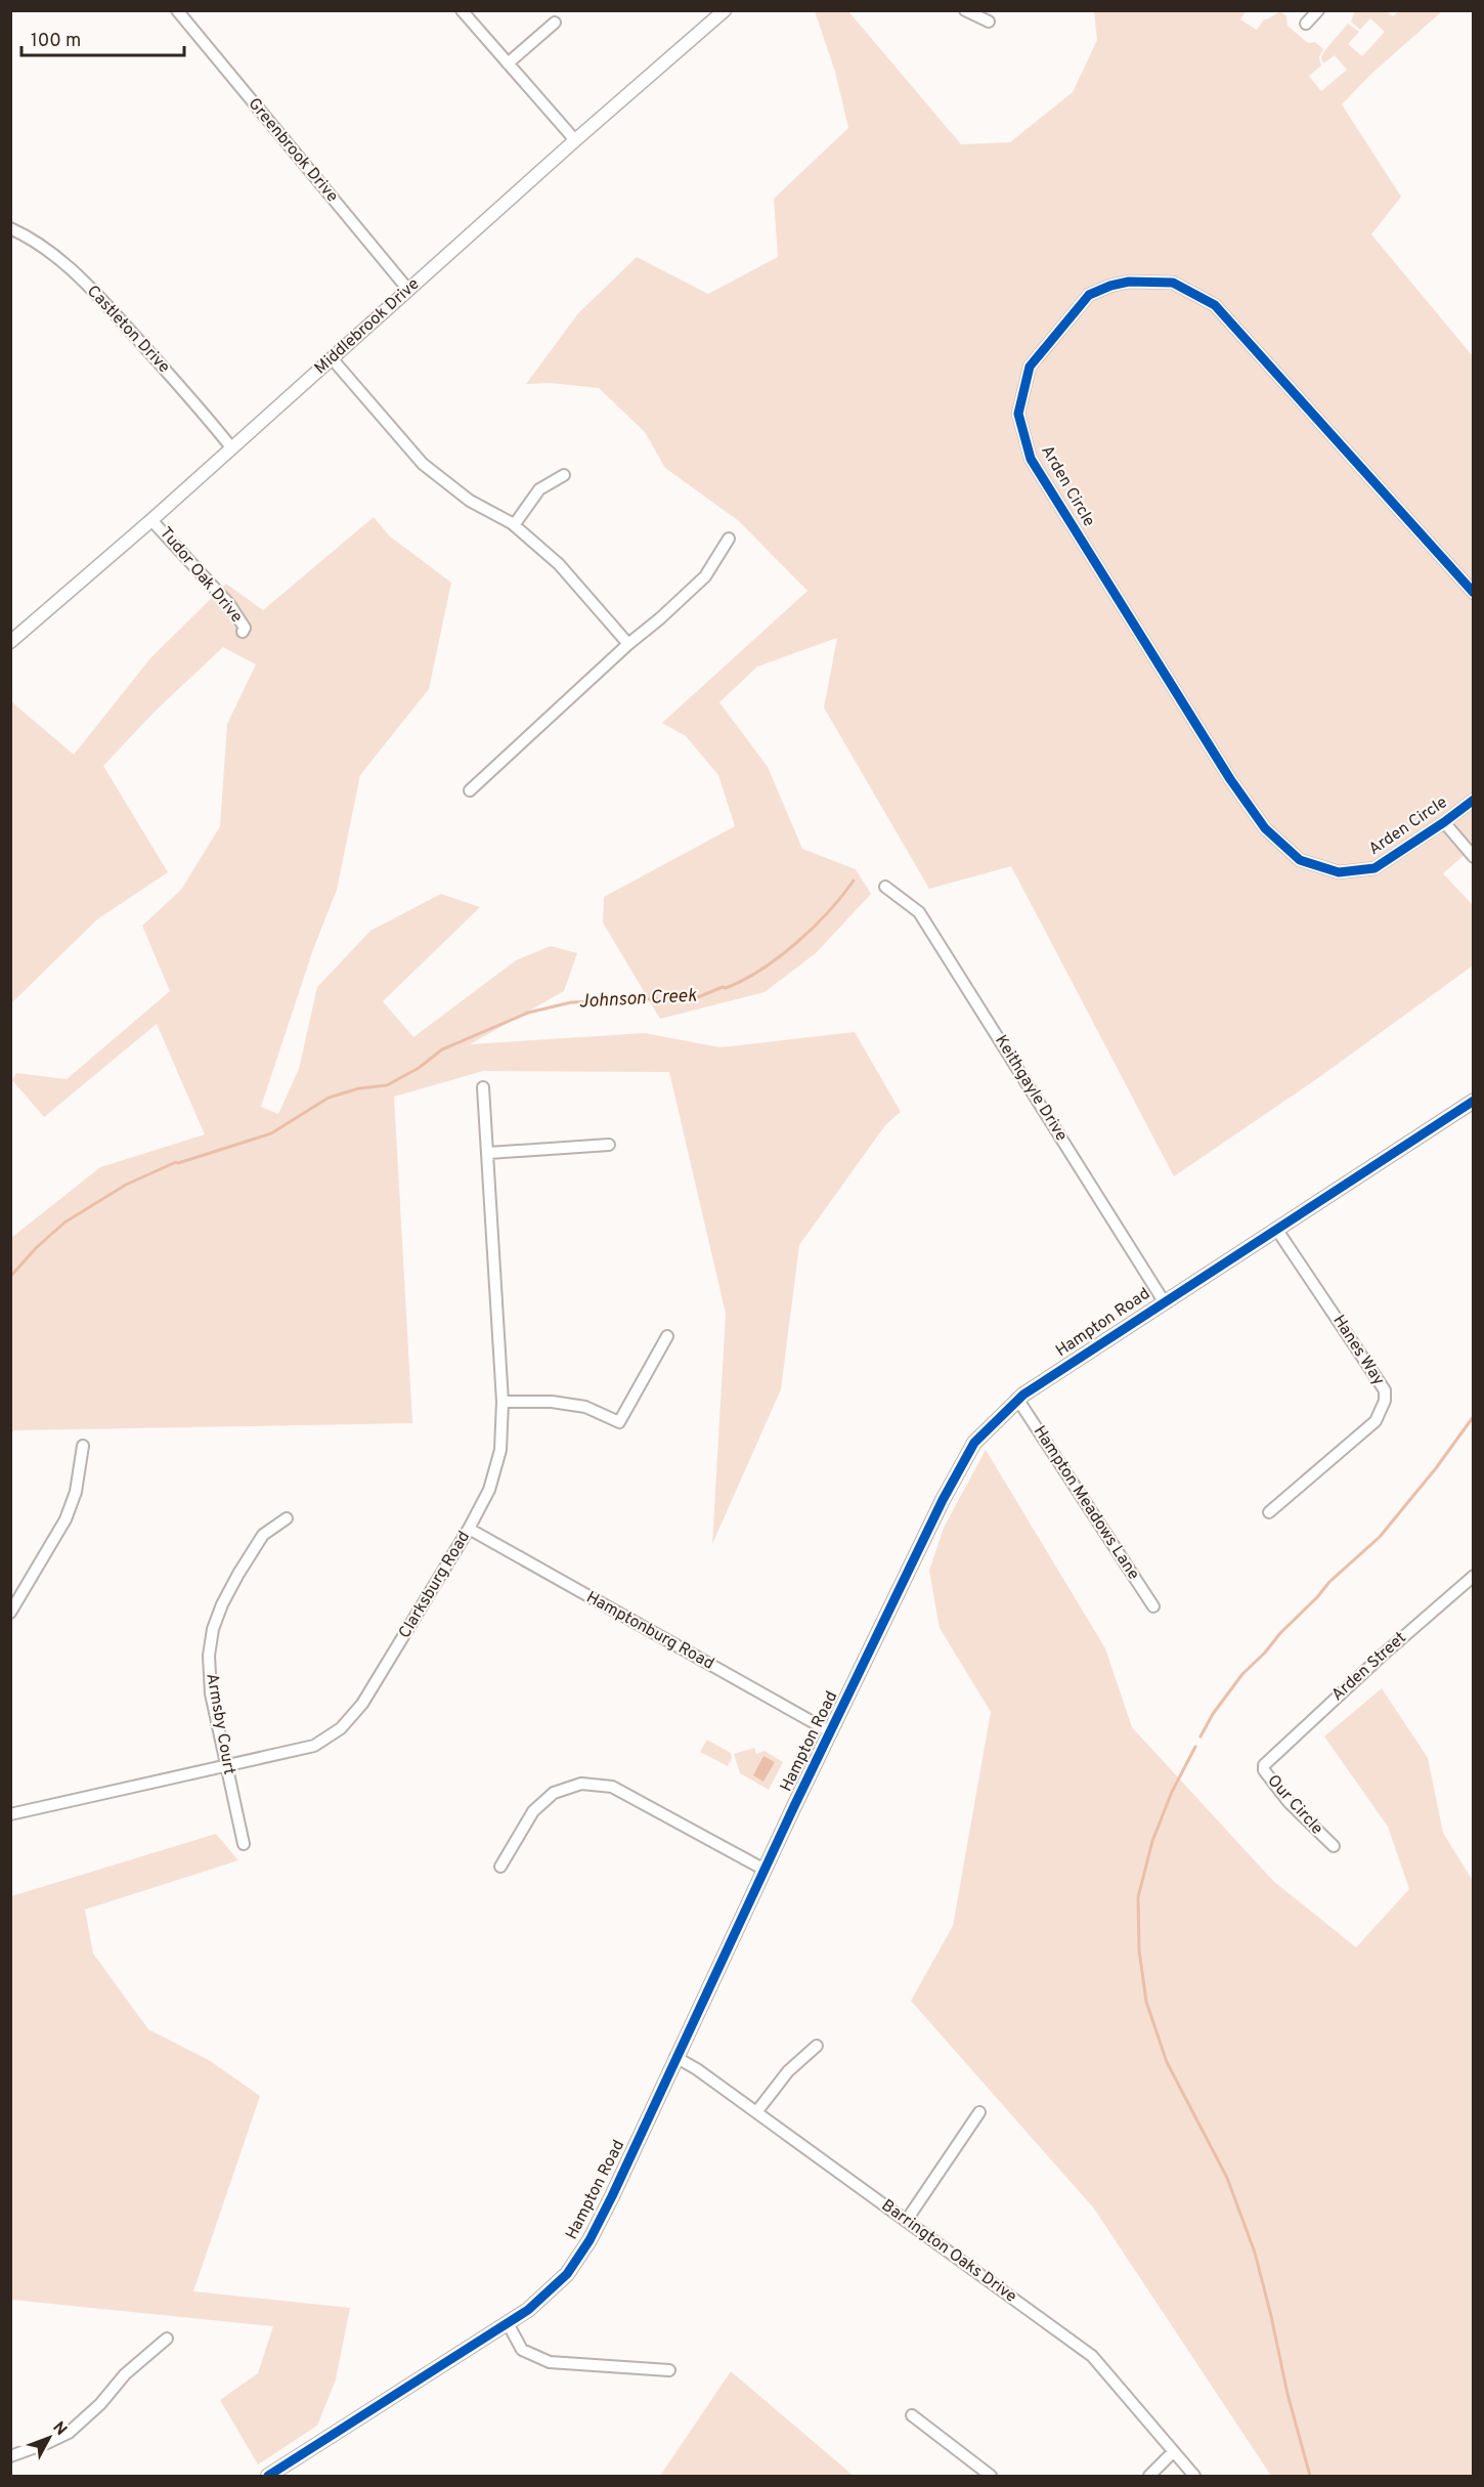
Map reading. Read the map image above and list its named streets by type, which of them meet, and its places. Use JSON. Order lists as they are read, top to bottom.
{
  "streets": {
    "main road": ["Hampton Road"],
    "street": [
      "Greenbrook Drive",
      "Middlebrook Drive",
      "Castleton Drive",
      "Arden Circle",
      "Tudor Oak Drive",
      "Keithgayle Drive",
      "Hanes Way",
      "Hampton Meadows Lane",
      "Clarksburg Road",
      "Hamptonburg Road",
      "Arden Street",
      "Armsby Court",
      "Our Circle",
      "Barrington Oaks Drive"
    ]
  },
  "crossings": [
    ["Greenbrook Drive", "Middlebrook Drive"],
    ["Middlebrook Drive", "Castleton Drive"],
    ["Middlebrook Drive", "Tudor Oak Drive"],
    ["Keithgayle Drive", "Hampton Road"],
    ["Hampton Road", "Hanes Way"],
    ["Hampton Road", "Hampton Meadows Lane"],
    ["Hampton Road", "Hamptonburg Road"],
    ["Hampton Road", "Barrington Oaks Drive"],
    ["Clarksburg Road", "Hamptonburg Road"],
    ["Clarksburg Road", "Armsby Court"],
    ["Arden Street", "Our Circle"]
  ],
  "water": ["Johnson Creek"],
  "scale_bar": "100 m",
  "north": "top right"
}
